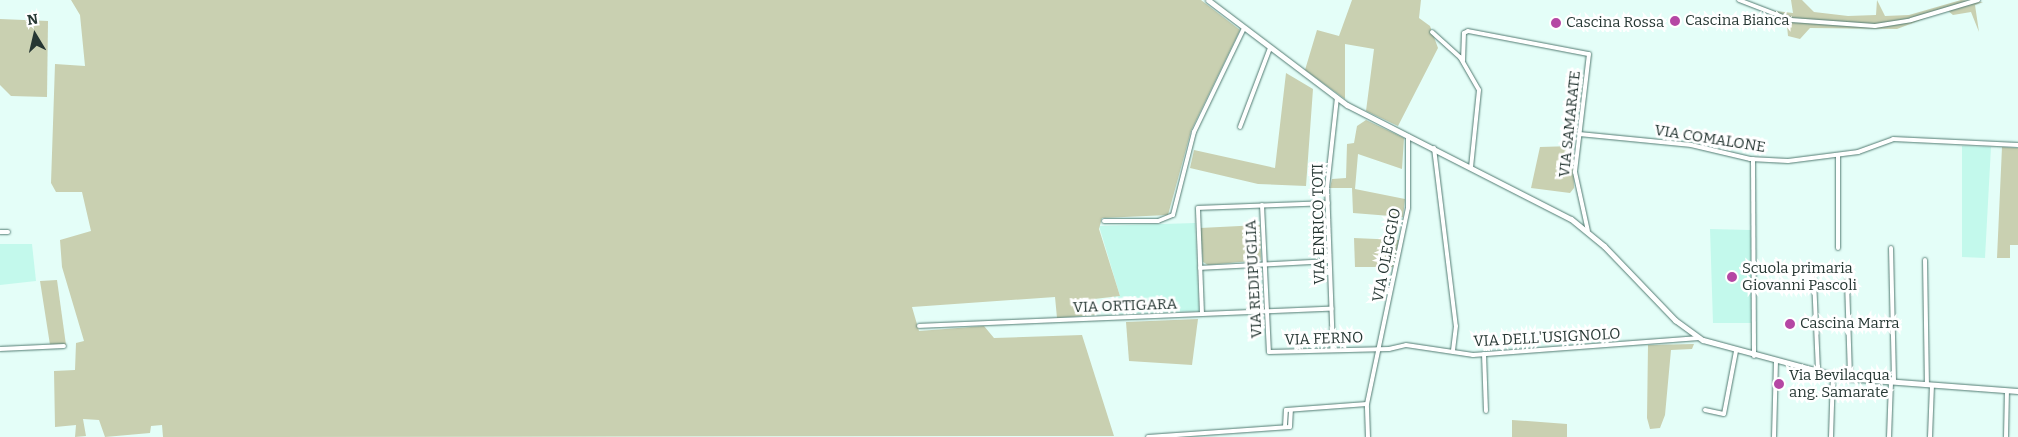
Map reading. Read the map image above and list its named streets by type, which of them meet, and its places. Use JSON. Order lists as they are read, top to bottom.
{
  "streets": {
    "street": [
      "VIA SAMARATE",
      "VIA COMALONE",
      "VIA ENRICO TOTI",
      "VIA OLEGGIO",
      "VIA REDIPUGLIA",
      "VIA ORTIGARA",
      "VIA DELL'USIGNOLO",
      "VIA FERNO"
    ]
  },
  "crossings": [
    ["VIA SAMARATE", "VIA COMALONE"],
    ["VIA SAMARATE", "VIA ENRICO TOTI"],
    ["VIA SAMARATE", "VIA OLEGGIO"],
    ["VIA SAMARATE", "VIA DELL'USIGNOLO"],
    ["VIA ENRICO TOTI", "VIA ORTIGARA"],
    ["VIA ENRICO TOTI", "VIA FERNO"],
    ["VIA OLEGGIO", "VIA DELL'USIGNOLO"],
    ["VIA OLEGGIO", "VIA FERNO"],
    ["VIA REDIPUGLIA", "VIA ORTIGARA"],
    ["VIA REDIPUGLIA", "VIA FERNO"],
    ["VIA DELL'USIGNOLO", "VIA FERNO"]
  ],
  "places": [
    "Cascina Bianca",
    "Cascina Rossa",
    "Scuola primaria Giovanni Pascoli",
    "Cascina Marra",
    "Via Bevilacqua ang. Samarate"
  ],
  "north": "top"
}
